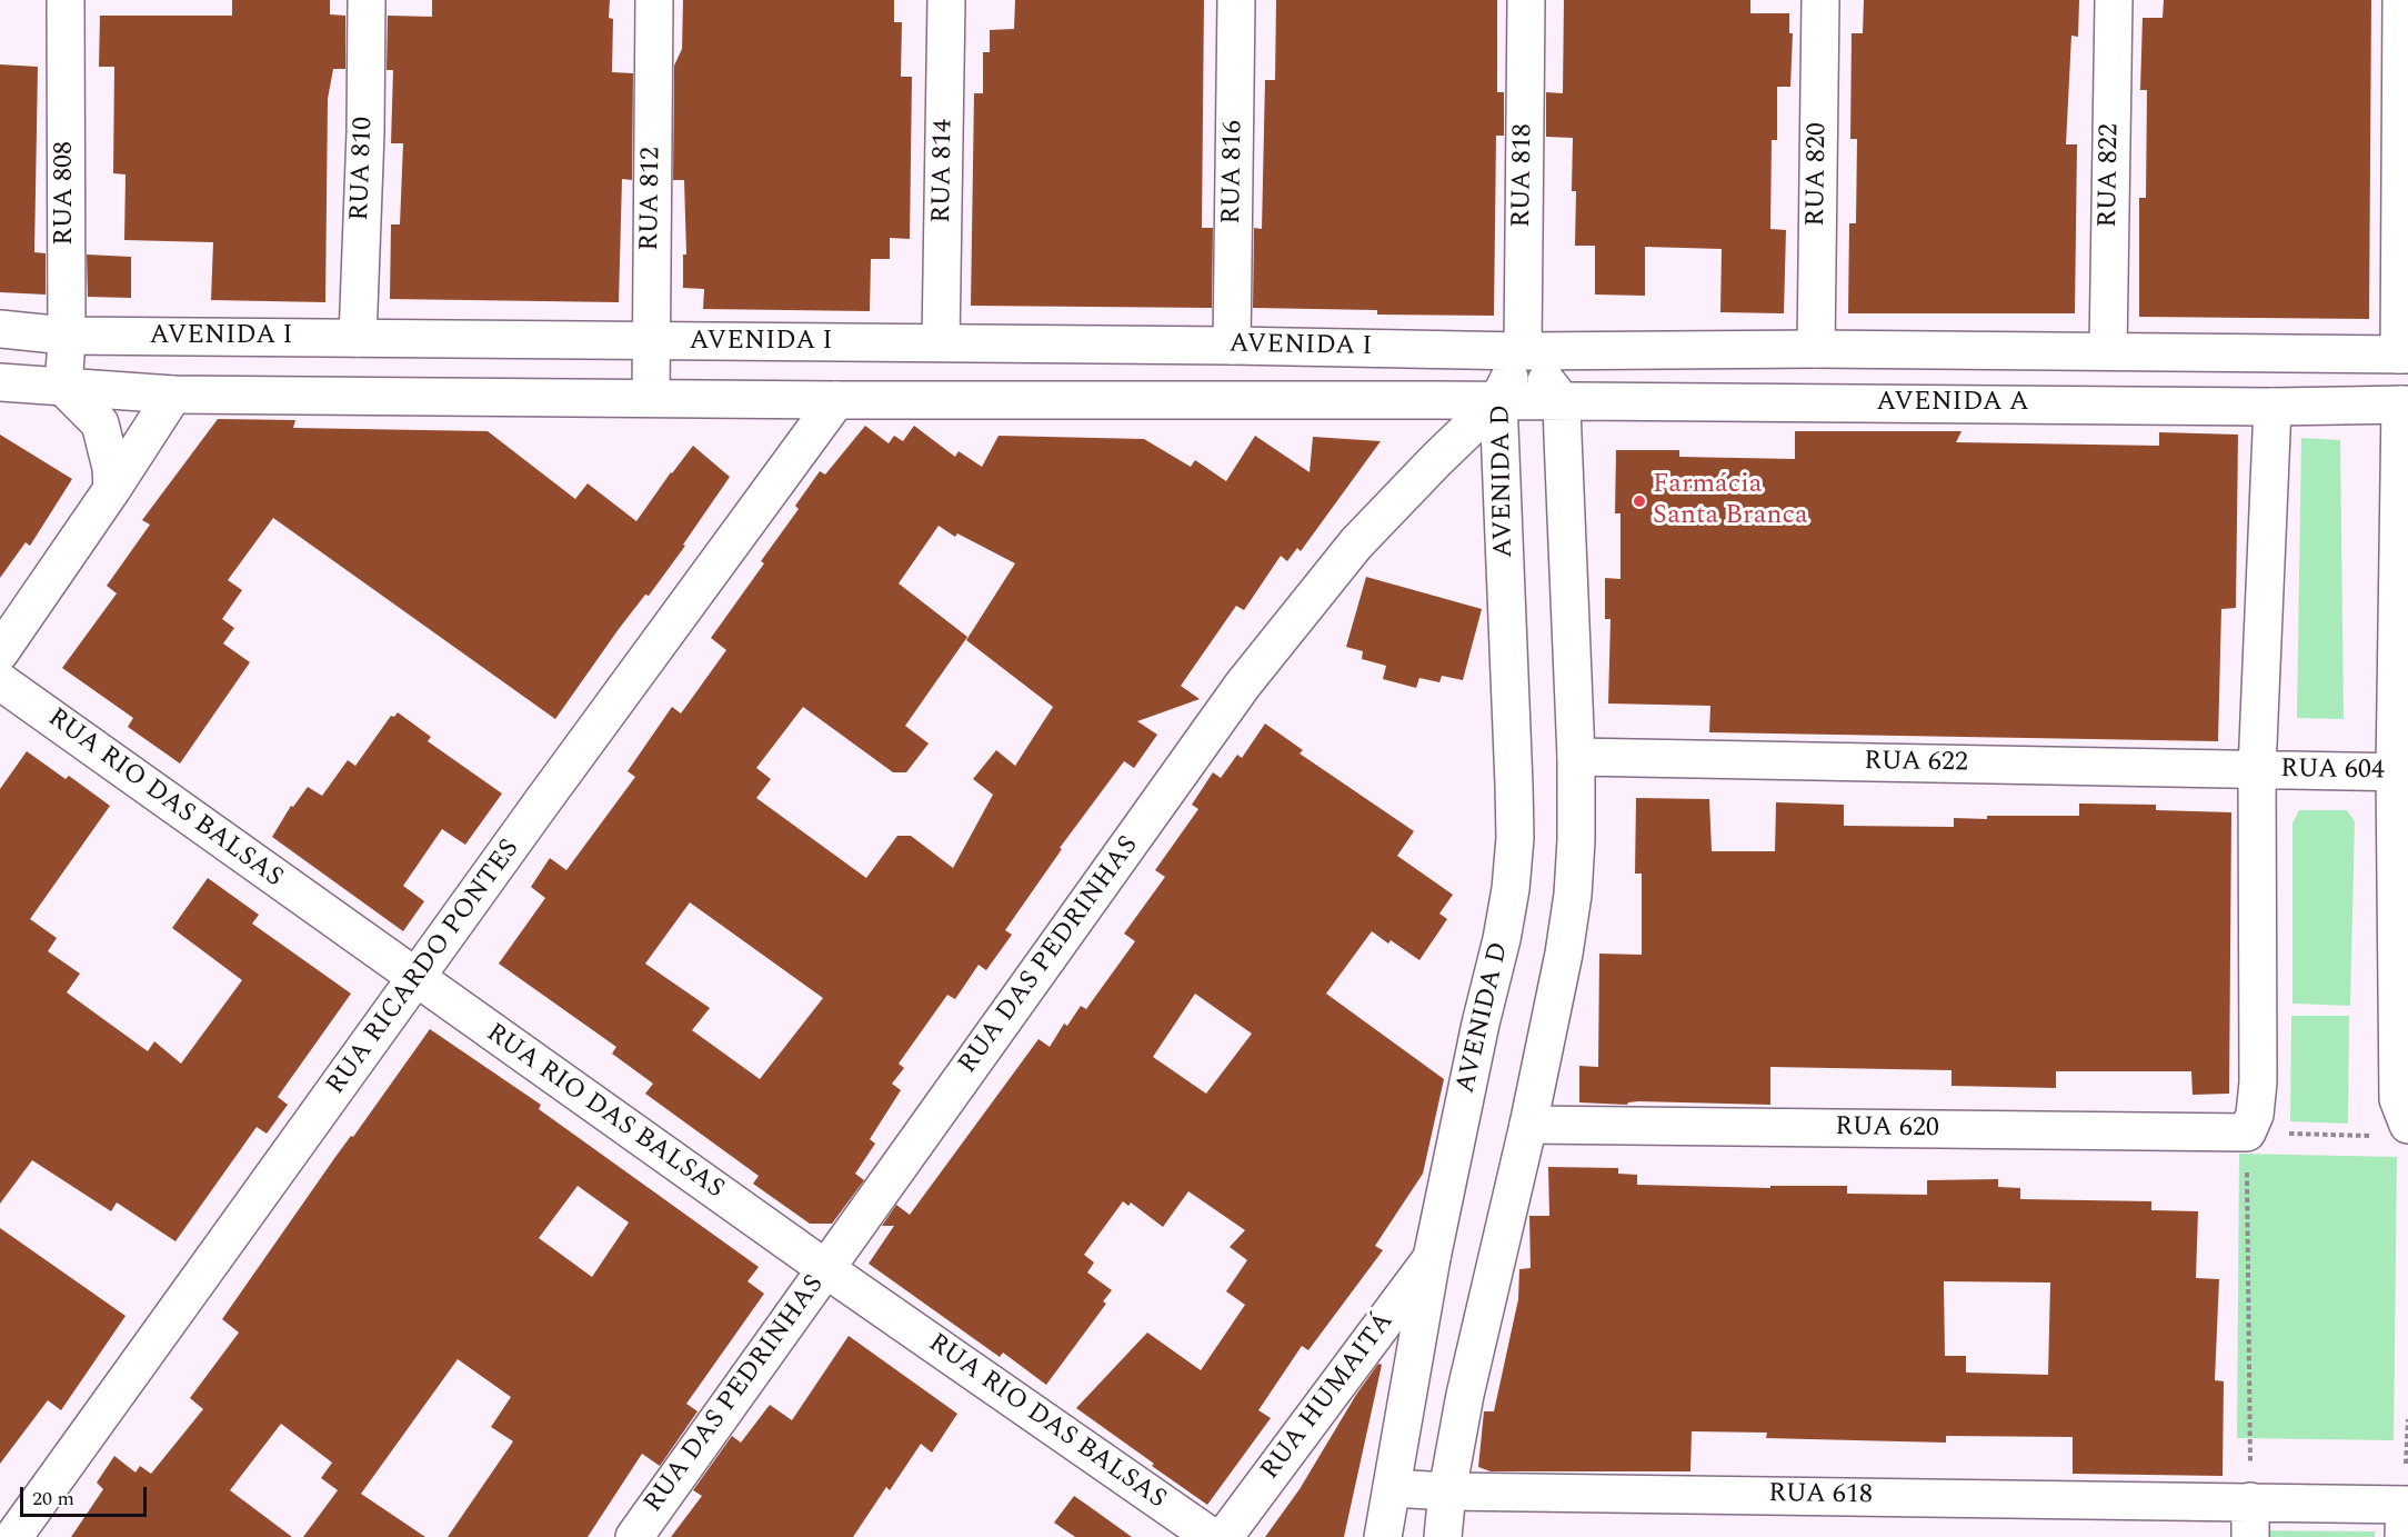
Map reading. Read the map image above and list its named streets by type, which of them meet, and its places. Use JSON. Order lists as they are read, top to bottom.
{
  "streets": {
    "street": [
      "RUA 810",
      "RUA 814",
      "RUA 816",
      "RUA 820",
      "RUA 818",
      "RUA 822",
      "RUA 808",
      "RUA 812",
      "AVENIDA I",
      "AVENIDA A",
      "AVENIDA D",
      "RUA 622",
      "RUA 604",
      "RUA RIO DAS BALSAS",
      "RUA DAS PEDRINHAS",
      "RUA RICARDO PONTES",
      "RUA 620",
      "RUA HUMAITÁ",
      "RUA 618"
    ]
  },
  "crossings": [
    ["RUA 810", "AVENIDA I"],
    ["RUA 814", "AVENIDA I"],
    ["RUA 816", "AVENIDA I"],
    ["RUA 820", "AVENIDA A"],
    ["RUA 818", "AVENIDA I"],
    ["RUA 818", "AVENIDA A"],
    ["RUA 818", "AVENIDA D"],
    ["RUA 822", "AVENIDA A"],
    ["RUA 808", "AVENIDA I"],
    ["RUA 812", "AVENIDA I"],
    ["AVENIDA I", "AVENIDA A"],
    ["AVENIDA I", "AVENIDA D"],
    ["AVENIDA I", "RUA DAS PEDRINHAS"],
    ["AVENIDA I", "RUA RICARDO PONTES"],
    ["AVENIDA A", "AVENIDA D"],
    ["AVENIDA A", "RUA DAS PEDRINHAS"],
    ["AVENIDA D", "RUA DAS PEDRINHAS"],
    ["AVENIDA D", "RUA HUMAITÁ"],
    ["AVENIDA D", "RUA 618"],
    ["RUA 622", "RUA 604"],
    ["RUA RIO DAS BALSAS", "RUA DAS PEDRINHAS"],
    ["RUA RIO DAS BALSAS", "RUA RICARDO PONTES"]
  ],
  "places": ["Farmácia Santa Branca"],
  "scale_bar": "20 m"
}
